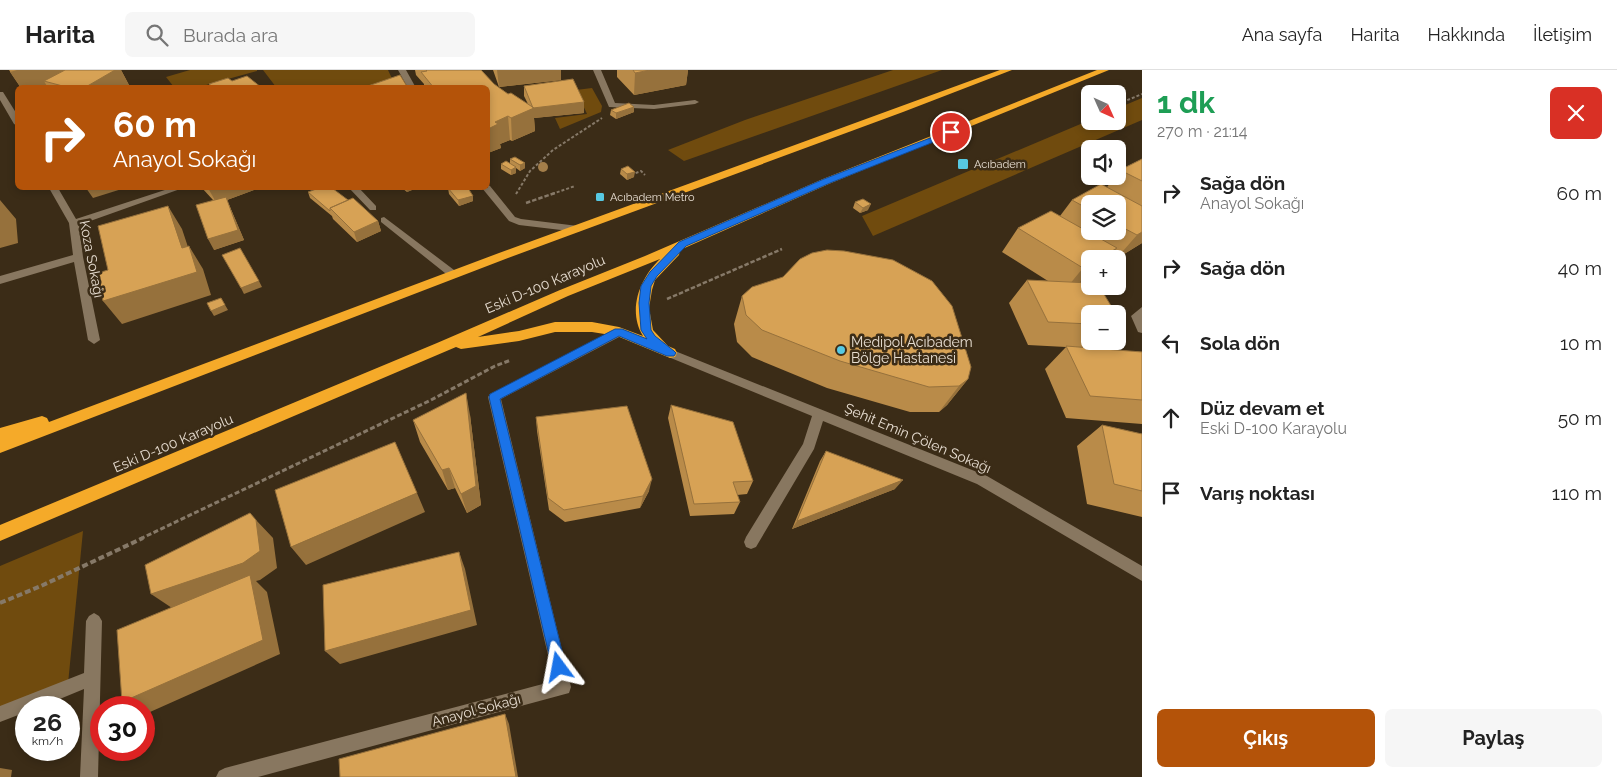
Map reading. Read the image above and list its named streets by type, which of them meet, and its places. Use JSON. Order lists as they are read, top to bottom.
{
  "streets": {
    "highway": ["Eski D-100 Karayolu"],
    "street": ["Koza Sokağı", "Şehit Emin Çölen Sokağı", "Anayol Sokağı"]
  },
  "places": {
    "transit": ["Acıbadem", "Acıbadem Metro"],
    "other": ["Medipol Acıbadem Bölge Hastanesi"]
  },
  "north": "bottom right",
  "page": {
    "header": "Harita",
    "search": "Burada ara",
    "nav": [
      "Ana sayfa",
      "Harita",
      "Hakkında",
      "İletişim"
    ],
    "heading": ["1 dk", "270 m · 21:14"],
    "map_buttons": ["+", "−"],
    "turn": ["60 m", "Anayol Sokağı"],
    "list": [
      {
        "name": "Sağa dön",
        "note": "Anayol Sokağı",
        "value": "60 m"
      },
      {
        "name": "Sağa dön",
        "value": "40 m"
      },
      {
        "name": "Sola dön",
        "value": "10 m"
      },
      {
        "name": "Düz devam et",
        "note": "Eski D-100 Karayolu",
        "value": "50 m"
      },
      {
        "name": "Varış noktası",
        "value": "110 m"
      }
    ],
    "speed": "26 km/h",
    "limit": "30",
    "buttons": ["Çıkış", "Paylaş"]
  }
}
